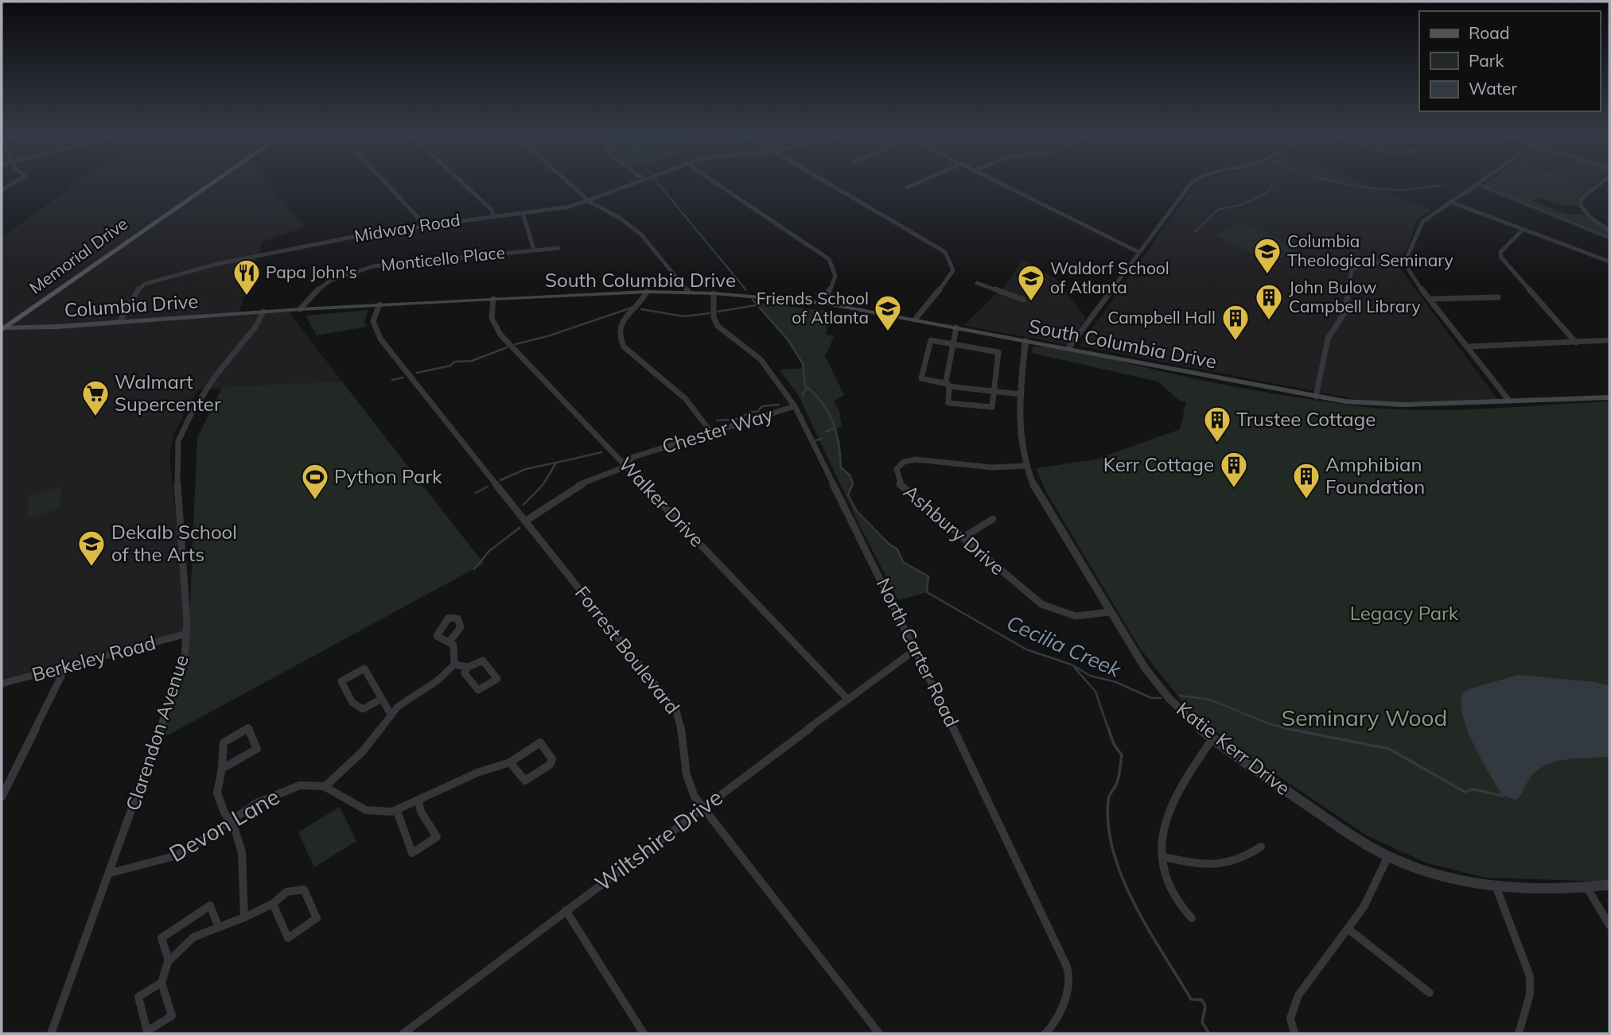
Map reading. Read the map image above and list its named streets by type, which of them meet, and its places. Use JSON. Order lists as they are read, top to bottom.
{
  "streets": {
    "main road": ["Memorial Drive", "South Columbia Drive", "Columbia Drive"],
    "street": [
      "Midway Road",
      "Monticello Place",
      "Chester Way",
      "Walker Drive",
      "Ashbury Drive",
      "Forrest Boulevard",
      "North Carter Road",
      "Berkeley Road",
      "Clarendon Avenue",
      "Katie Kerr Drive",
      "Devon Lane",
      "Wiltshire Drive"
    ]
  },
  "crossings": [
    ["Midway Road", "Monticello Place"],
    ["Midway Road", "Columbia Drive"],
    ["Memorial Drive", "Columbia Drive"],
    ["Monticello Place", "South Columbia Drive"],
    ["South Columbia Drive", "Columbia Drive"],
    ["South Columbia Drive", "Walker Drive"],
    ["South Columbia Drive", "Forrest Boulevard"],
    ["South Columbia Drive", "North Carter Road"],
    ["South Columbia Drive", "Clarendon Avenue"],
    ["South Columbia Drive", "Katie Kerr Drive"],
    ["Columbia Drive", "Clarendon Avenue"],
    ["Chester Way", "Walker Drive"],
    ["Chester Way", "Forrest Boulevard"],
    ["Chester Way", "North Carter Road"],
    ["Walker Drive", "Wiltshire Drive"],
    ["Ashbury Drive", "Katie Kerr Drive"],
    ["Forrest Boulevard", "Wiltshire Drive"],
    ["North Carter Road", "Wiltshire Drive"],
    ["Berkeley Road", "Clarendon Avenue"],
    ["Clarendon Avenue", "Devon Lane"]
  ],
  "water": ["Cecilia Creek"],
  "parks": ["Legacy Park", "Seminary Wood"],
  "places": {
    "school or university": [
      "Columbia Theological Seminary",
      "Waldorf School of Atlanta",
      "Friends School of Atlanta",
      "Dekalb School of the Arts"
    ],
    "restaurant": ["Papa John's"],
    "building": [
      "John Bulow Campbell Library",
      "Campbell Hall",
      "Trustee Cottage",
      "Kerr Cottage",
      "Amphibian Foundation"
    ],
    "supermarket": ["Walmart Supercenter"],
    "sports": ["Python Park"]
  },
  "legend": ["Road", "Park", "Water"]
}
